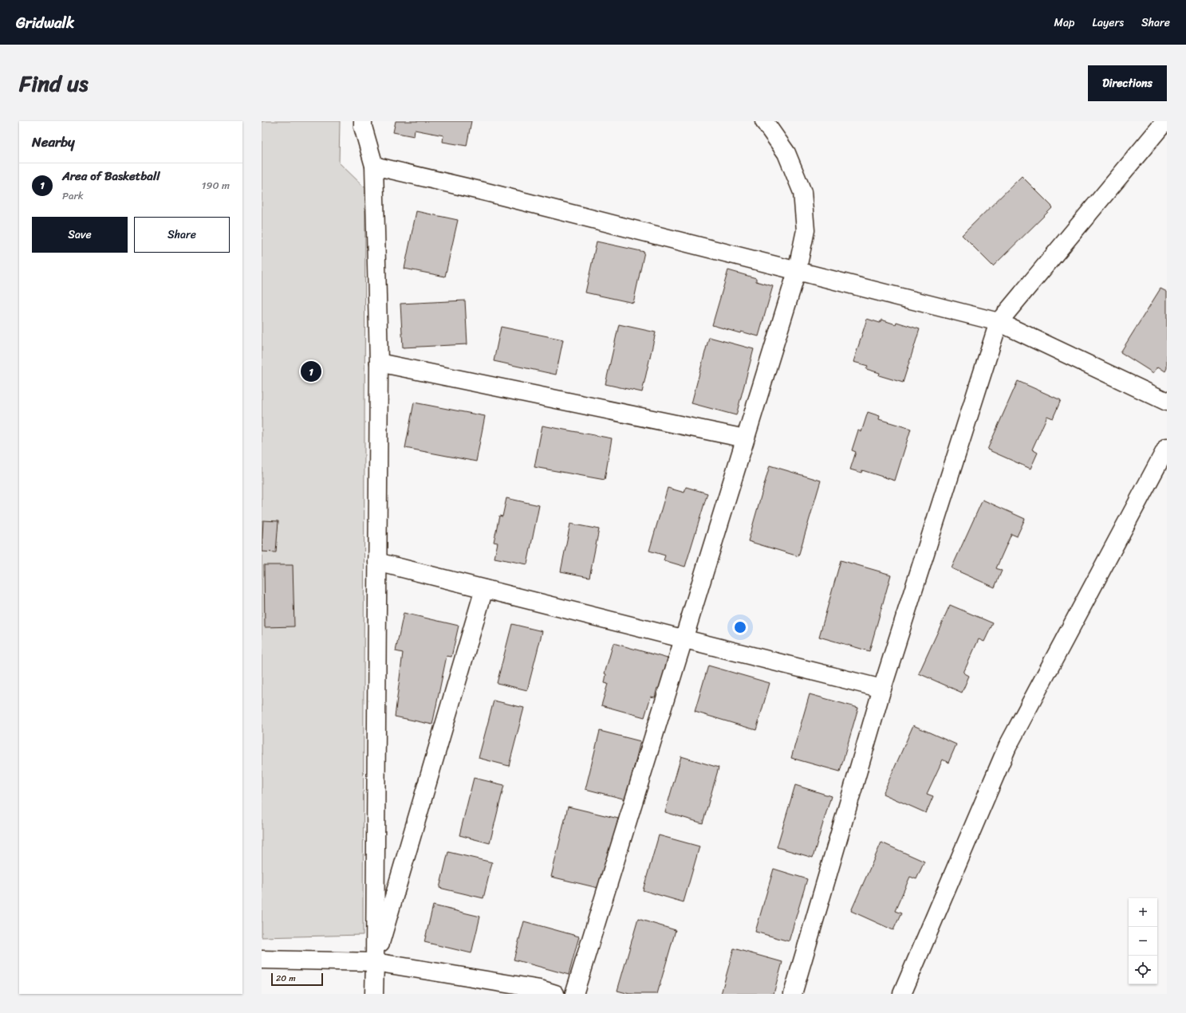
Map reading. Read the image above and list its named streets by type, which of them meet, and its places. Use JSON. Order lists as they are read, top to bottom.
{
  "scale_bar": "20 m",
  "page": {
    "header": "Gridwalk",
    "nav": ["Map", "Layers", "Share"],
    "title": "Find us",
    "buttons": [
      "Directions",
      ["Save", "Share"]
    ],
    "heading": "Nearby",
    "list": [
      {
        "mark": "1",
        "name": "Area of Basketball",
        "note": "Park",
        "value": "190 m"
      }
    ],
    "pins": "1",
    "map_buttons": ["+", "−"],
    "scale": "20 m"
  }
}
